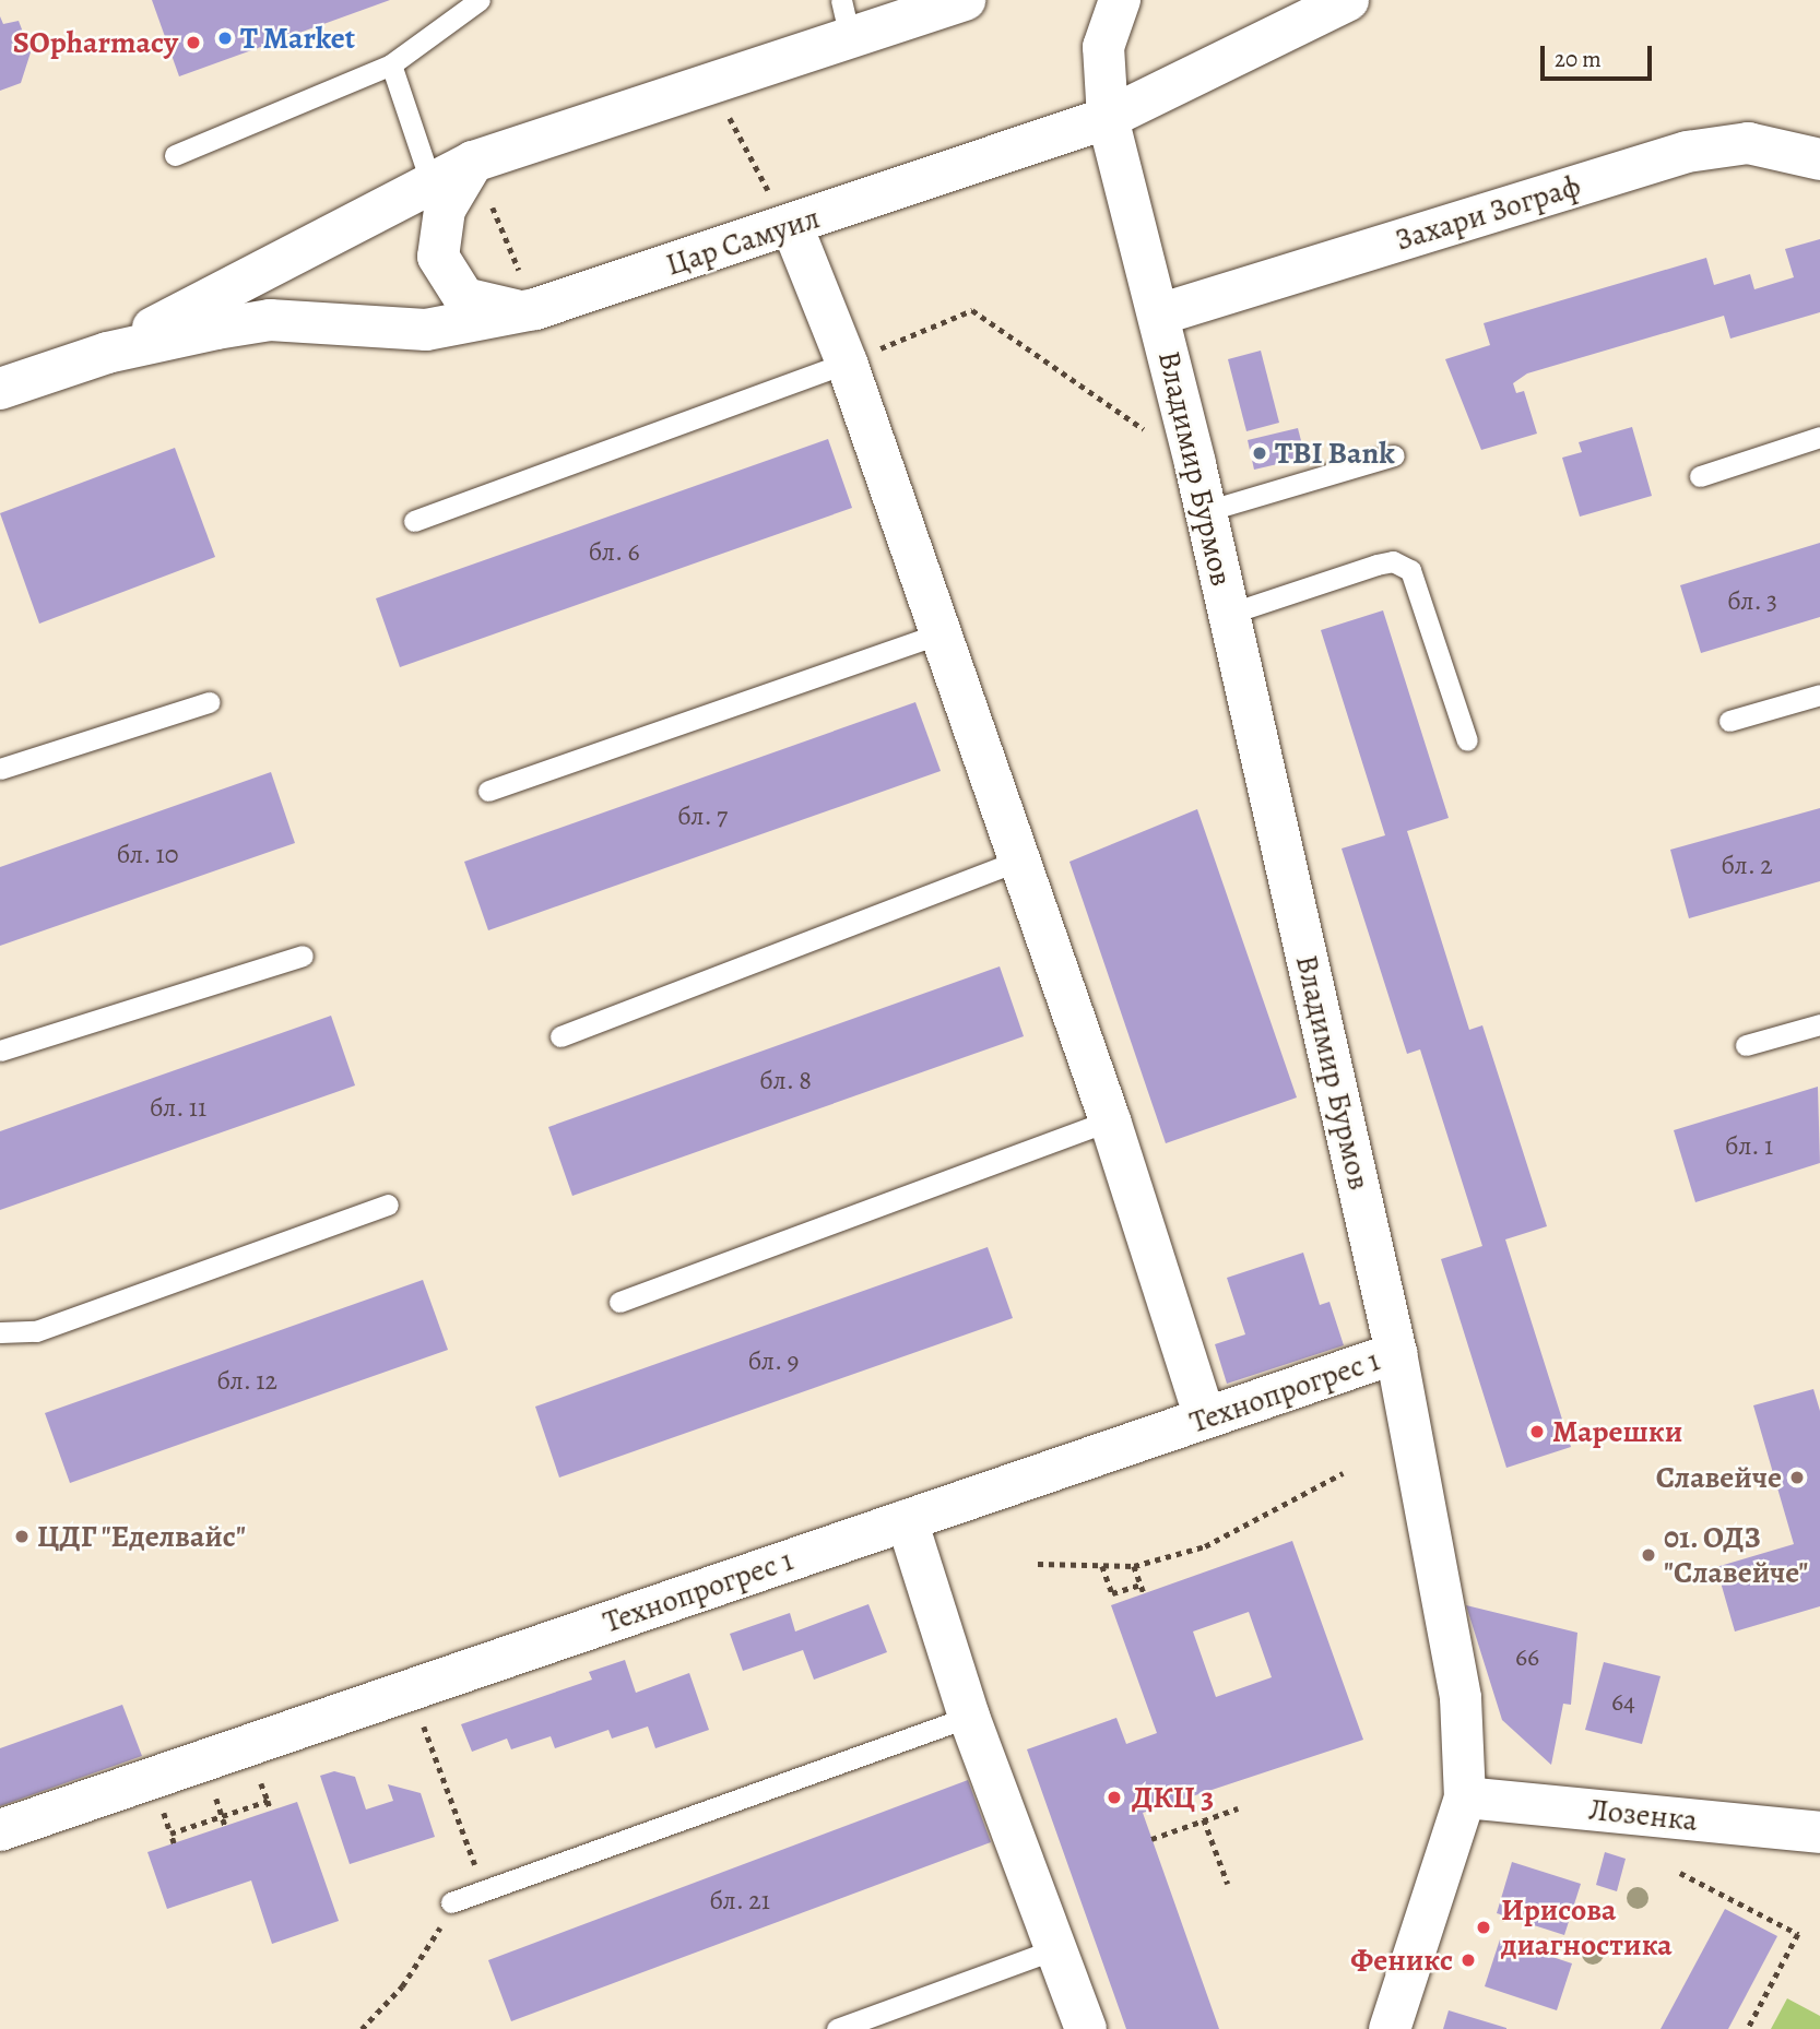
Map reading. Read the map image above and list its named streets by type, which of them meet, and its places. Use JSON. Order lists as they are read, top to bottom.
{
  "streets": {
    "street": [
      "Захари Зограф",
      "Цар Самуил",
      "Владимир Бурмов",
      "Технопрогрес 1",
      "Лозенка"
    ]
  },
  "crossings": [
    ["Захари Зограф", "Владимир Бурмов"],
    ["Цар Самуил", "Владимир Бурмов"],
    ["Владимир Бурмов", "Технопрогрес 1"],
    ["Владимир Бурмов", "Лозенка"]
  ],
  "places": [
    "T Market",
    "SOpharmacy",
    "TBI Bank",
    "Марешки",
    "Славейче",
    "ЦДГ \"Еделвайс\"",
    "01. ОДЗ \"Славейче\"",
    "ДКЦ 3",
    "Ирисова диагностика",
    "Феникс"
  ],
  "house_numbers": [
    "бл. 6",
    "бл. 3",
    "бл. 7",
    "бл. 10",
    "бл. 2",
    "бл. 8",
    "бл. 11",
    "бл. 1",
    "бл. 9",
    "бл. 12",
    "66",
    "64",
    "бл. 21"
  ],
  "scale_bar": "20 m"
}
